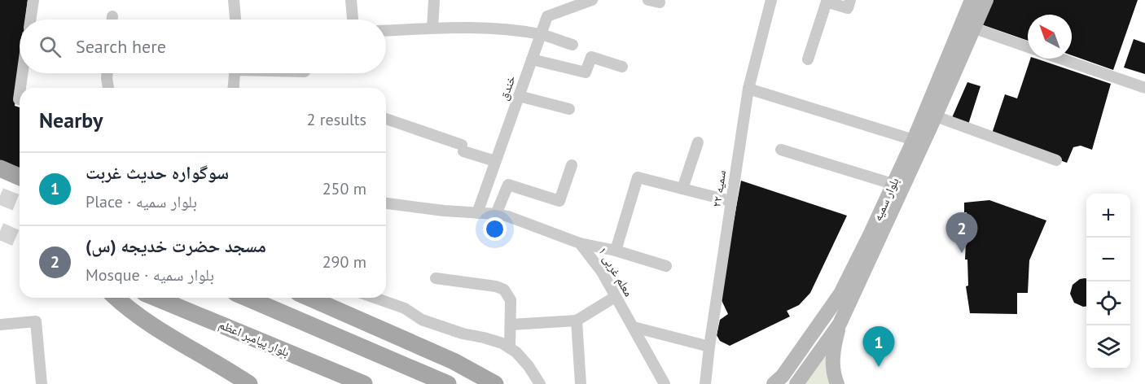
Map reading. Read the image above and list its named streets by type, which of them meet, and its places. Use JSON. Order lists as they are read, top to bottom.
{
  "streets": {
    "main road": ["بلوار سمیه", "بلوار پیامبر اعظم"],
    "street": ["خندق", "سمیه ۲۲", "معلم غربی ۱"]
  },
  "crossings": [
    ["خندق", "معلم غربی ۱"]
  ],
  "north": "top left",
  "page": {
    "search": "Search here",
    "heading": ["Nearby", "2 results"],
    "list": [
      {
        "mark": "1",
        "name": "سوگواره حدیث غربت",
        "note": "Place · بلوار سمیه",
        "value": "250 m"
      },
      {
        "mark": "2",
        "name": "مسجد حضرت خدیجه (س)",
        "note": "Mosque · بلوار سمیه",
        "value": "290 m"
      }
    ],
    "map_buttons": ["+", "−"],
    "pins": ["2", "1"]
  }
}
